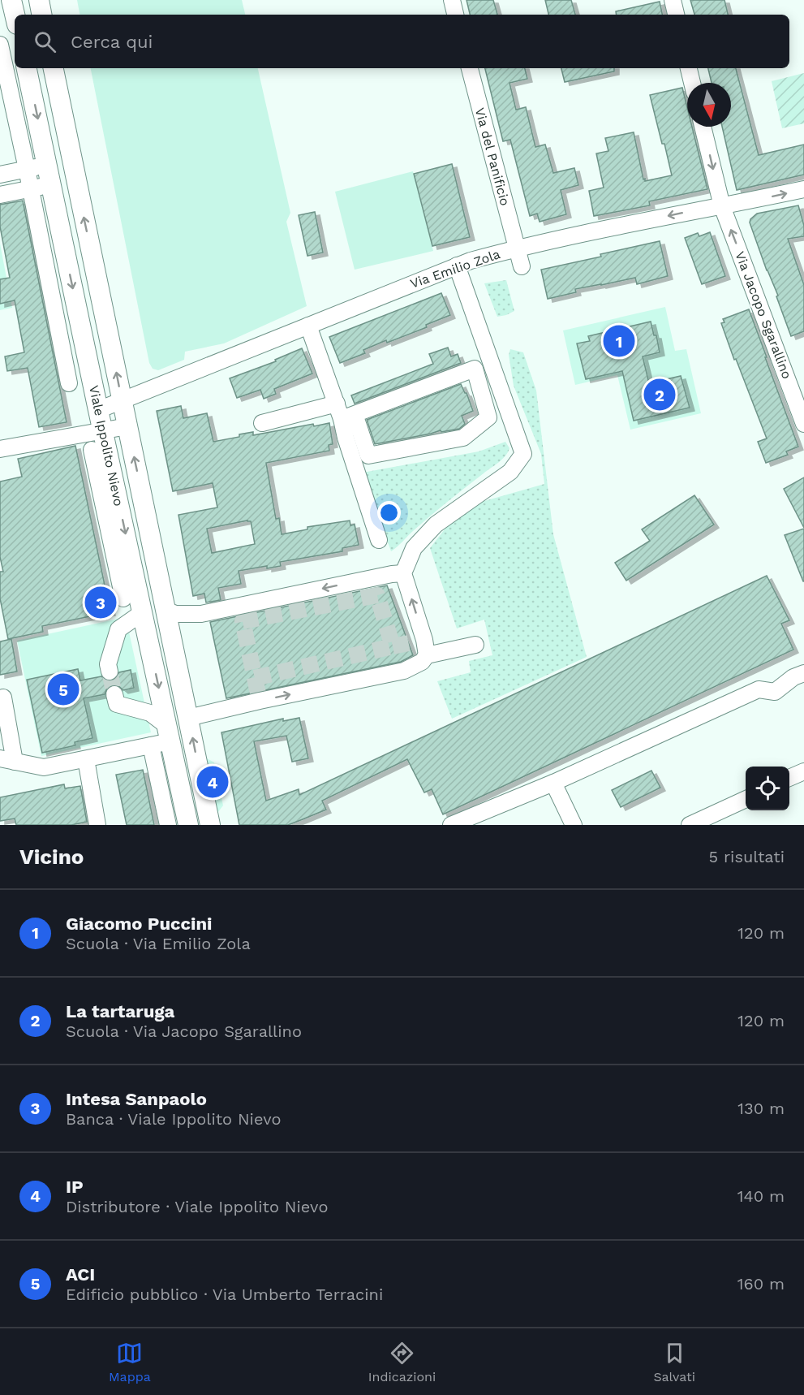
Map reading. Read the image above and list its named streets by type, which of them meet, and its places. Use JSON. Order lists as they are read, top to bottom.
{
  "streets": {
    "main road": ["Viale Ippolito Nievo"],
    "street": ["Via del Panificio", "Via Emilio Zola", "Via Jacopo Sgarallino"]
  },
  "crossings": [
    ["Via del Panificio", "Via Emilio Zola"],
    ["Via Emilio Zola", "Via Jacopo Sgarallino"],
    ["Via Emilio Zola", "Viale Ippolito Nievo"]
  ],
  "north": "bottom",
  "page": {
    "search": "Cerca qui",
    "pins": [
      "1",
      "2",
      "3",
      "5",
      "4"
    ],
    "heading": ["Vicino", "5 risultati"],
    "list": [
      {
        "mark": "1",
        "name": "Giacomo Puccini",
        "note": "Scuola · Via Emilio Zola",
        "value": "120 m"
      },
      {
        "mark": "2",
        "name": "La tartaruga",
        "note": "Scuola · Via Jacopo Sgarallino",
        "value": "120 m"
      },
      {
        "mark": "3",
        "name": "Intesa Sanpaolo",
        "note": "Banca · Viale Ippolito Nievo",
        "value": "130 m"
      },
      {
        "mark": "4",
        "name": "IP",
        "note": "Distributore · Viale Ippolito Nievo",
        "value": "140 m"
      },
      {
        "mark": "5",
        "name": "ACI",
        "note": "Edificio pubblico · Via Umberto Terracini",
        "value": "160 m"
      }
    ],
    "nav": ["Mappa", "Indicazioni", "Salvati"]
  }
}
